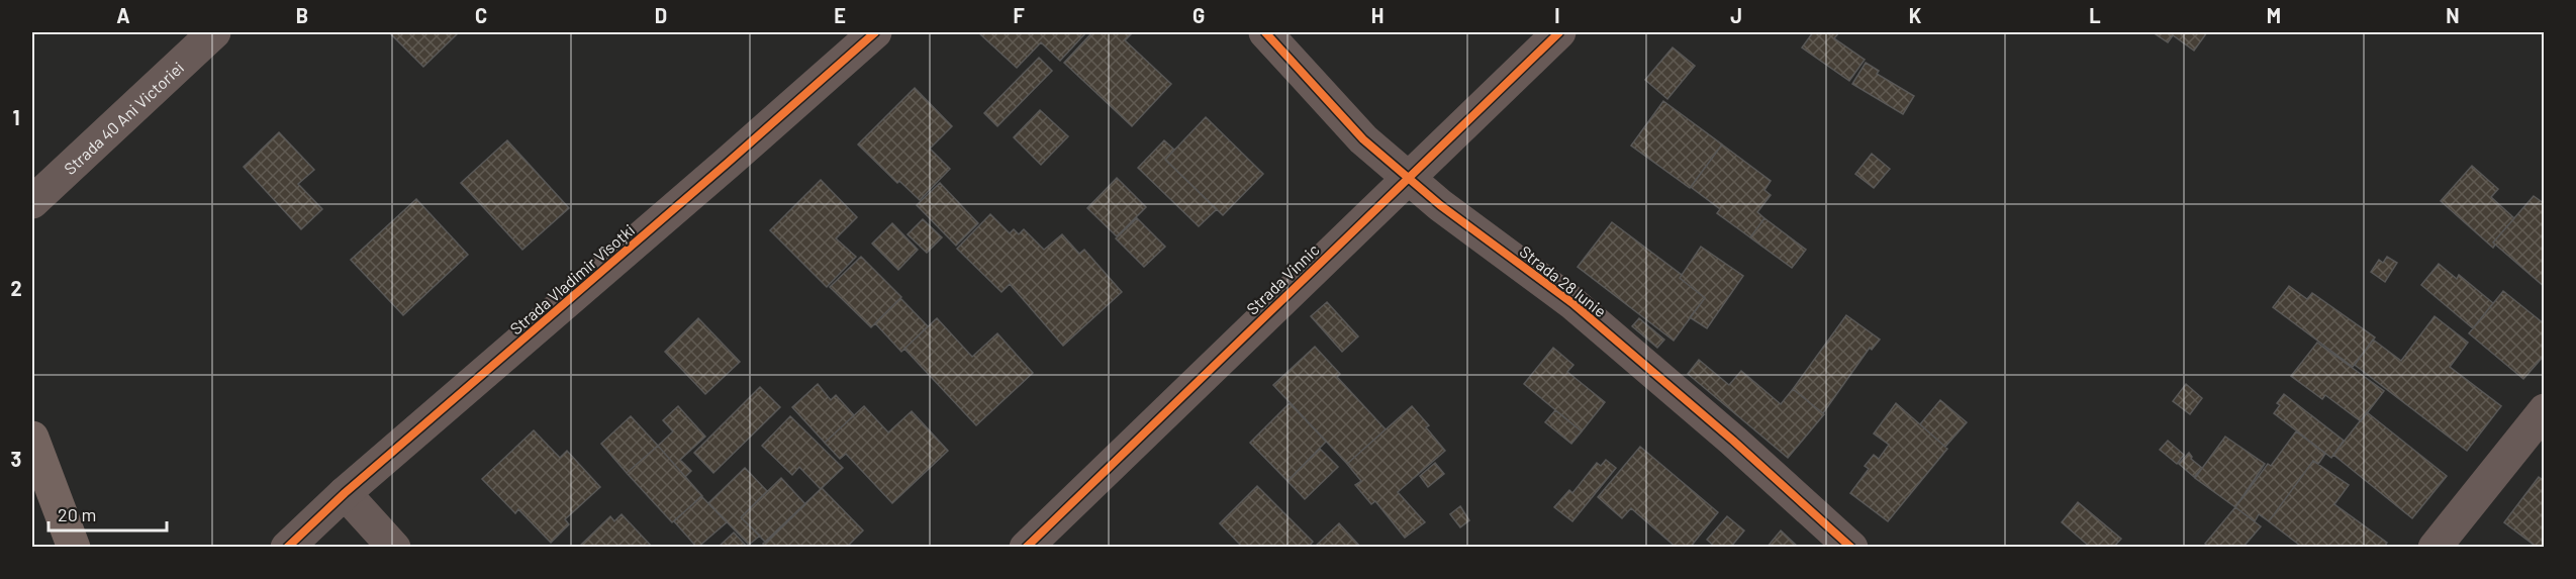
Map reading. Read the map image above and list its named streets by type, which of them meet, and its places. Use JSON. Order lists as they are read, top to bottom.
{
  "streets": {
    "street": [
      "Strada 40 Ani Victoriei",
      "Strada Vladimir Vîsoțki",
      "Strada Vinnic",
      "Strada 28 Iunie"
    ]
  },
  "crossings": [
    ["Strada Vinnic", "Strada 28 Iunie"]
  ],
  "scale_bar": "20 m",
  "grid": {
    "columns": [
      "A",
      "B",
      "C",
      "D",
      "E",
      "F",
      "G",
      "H",
      "I",
      "J",
      "K",
      "L",
      "M",
      "N"
    ],
    "rows": ["1", "2", "3"]
  }
}
